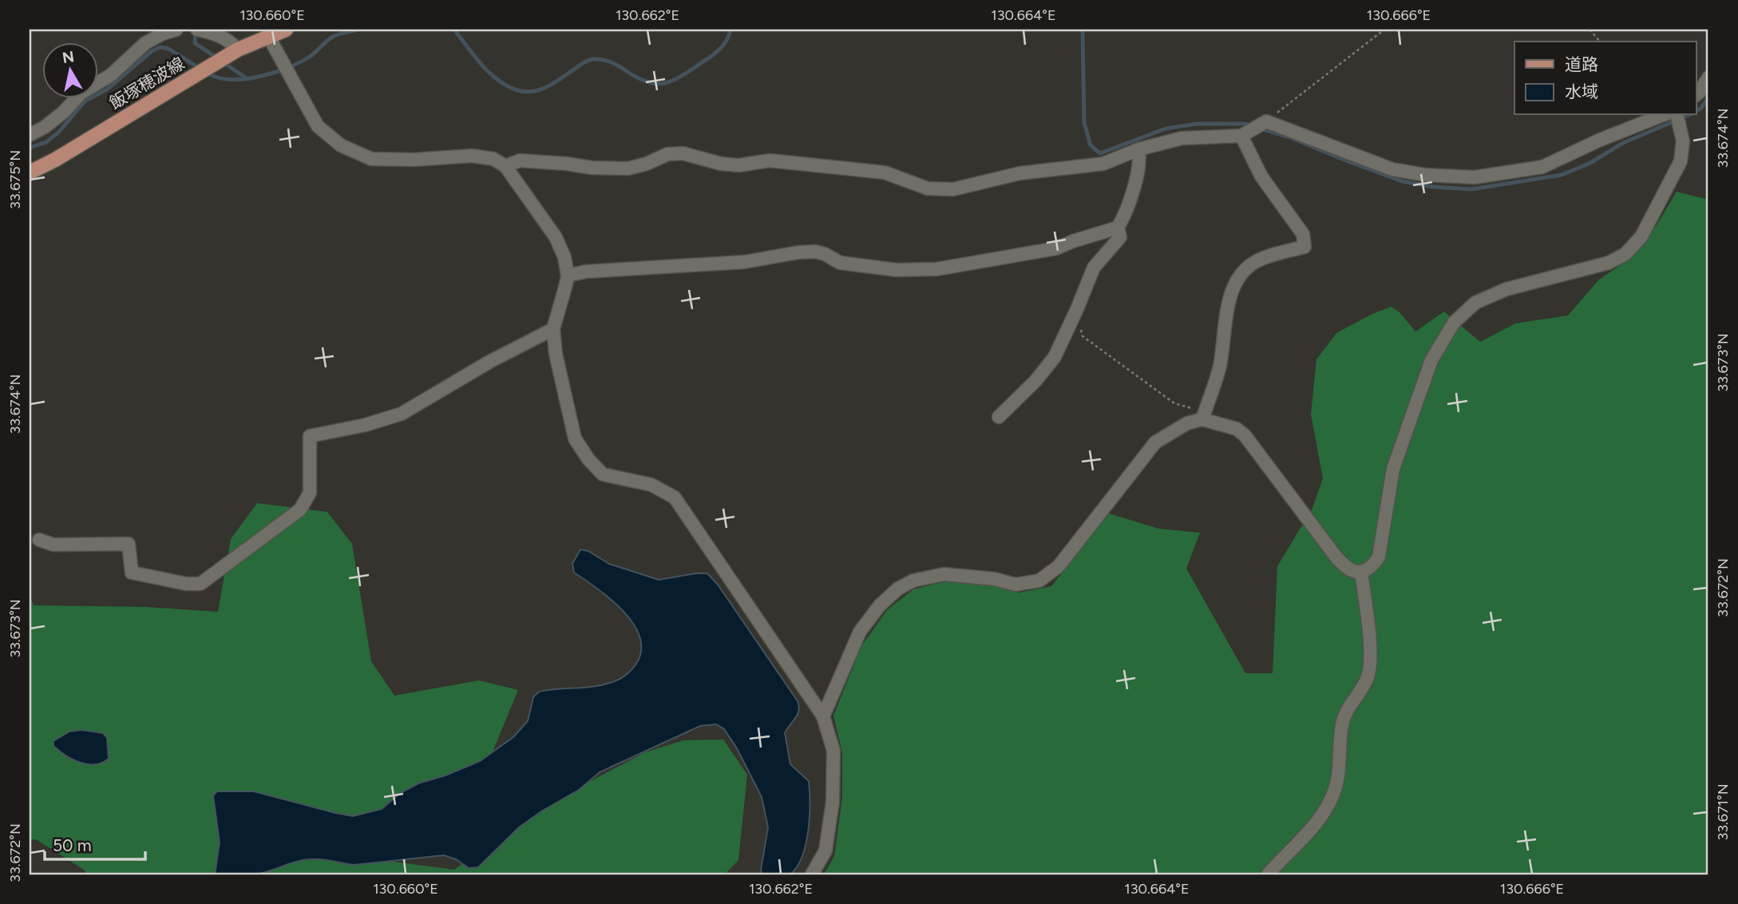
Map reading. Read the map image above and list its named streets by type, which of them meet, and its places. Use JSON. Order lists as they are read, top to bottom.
{
  "streets": {
    "main road": ["飯塚穂波線"]
  },
  "legend": ["道路", "水域"],
  "scale_bar": "50 m",
  "north": "top",
  "coordinates": [
    "130.660°E",
    "130.662°E",
    "130.664°E",
    "130.666°E",
    "33.674°N",
    "33.675°N",
    "33.673°N",
    "33.672°N",
    "33.671°N"
  ]
}
